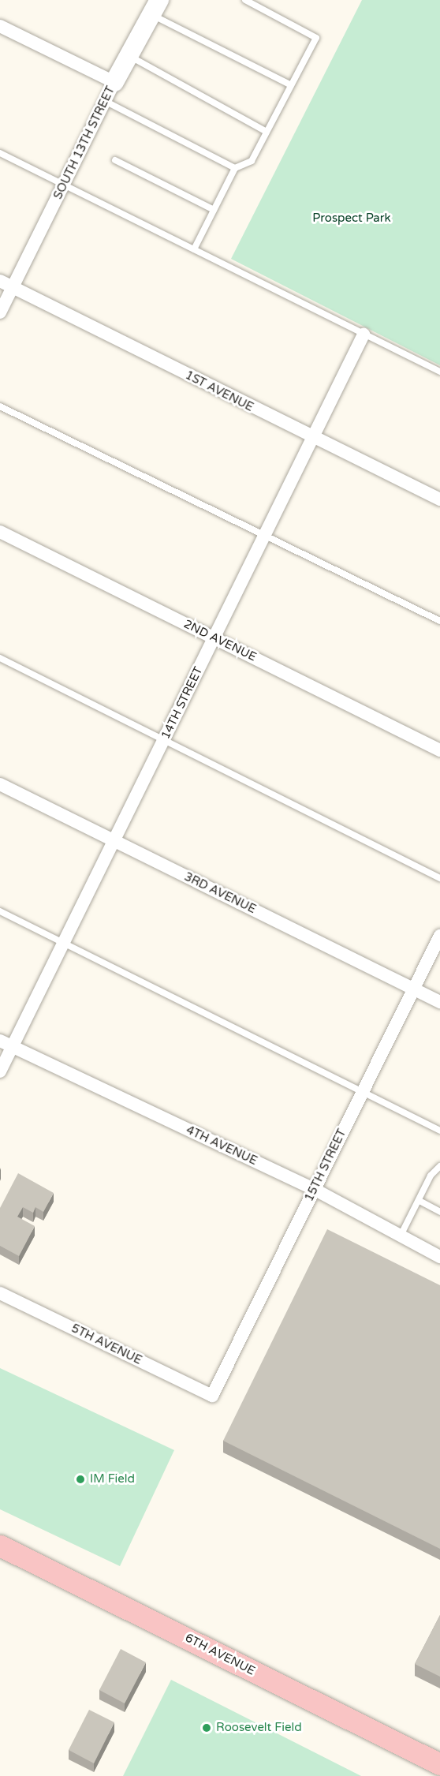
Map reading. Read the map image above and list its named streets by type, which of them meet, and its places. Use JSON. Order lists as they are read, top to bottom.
{
  "streets": {
    "main road": ["6TH AVENUE"],
    "street": [
      "SOUTH 13TH STREET",
      "1ST AVENUE",
      "2ND AVENUE",
      "14TH STREET",
      "3RD AVENUE",
      "4TH AVENUE",
      "15TH STREET",
      "5TH AVENUE"
    ]
  },
  "crossings": [
    ["SOUTH 13TH STREET", "1ST AVENUE"],
    ["1ST AVENUE", "14TH STREET"],
    ["2ND AVENUE", "14TH STREET"],
    ["14TH STREET", "3RD AVENUE"],
    ["14TH STREET", "4TH AVENUE"],
    ["3RD AVENUE", "15TH STREET"],
    ["4TH AVENUE", "15TH STREET"],
    ["15TH STREET", "5TH AVENUE"]
  ],
  "parks": ["Prospect Park"],
  "places": ["IM Field", "Roosevelt Field"]
}
